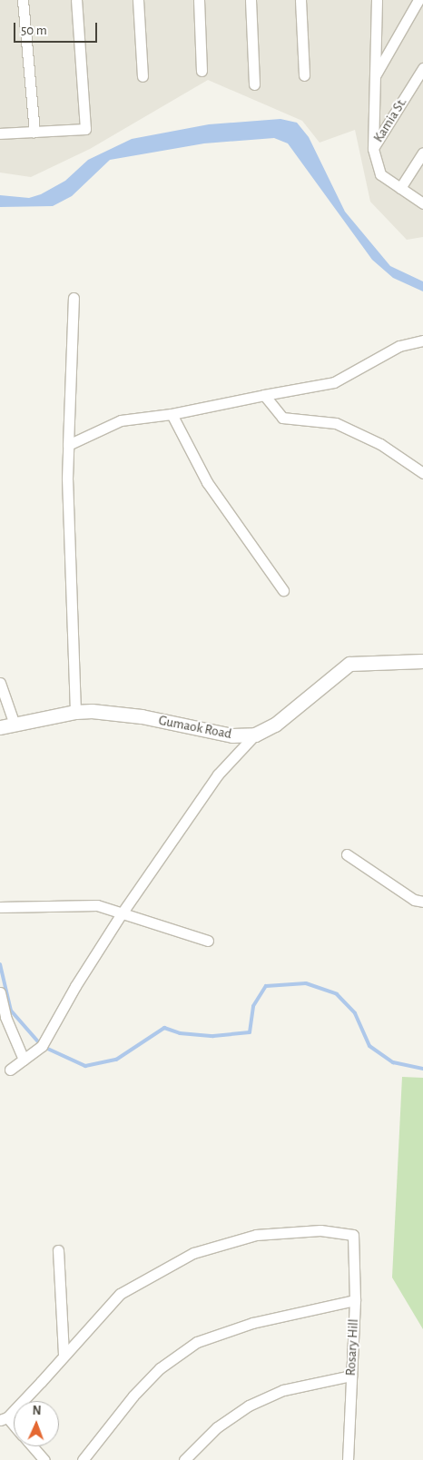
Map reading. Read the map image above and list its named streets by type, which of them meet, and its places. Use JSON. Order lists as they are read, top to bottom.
{
  "streets": {
    "street": ["Kamia St.", "Gumaok Road", "Rosary Hill"]
  },
  "scale_bar": "50 m",
  "north": "top"
}
